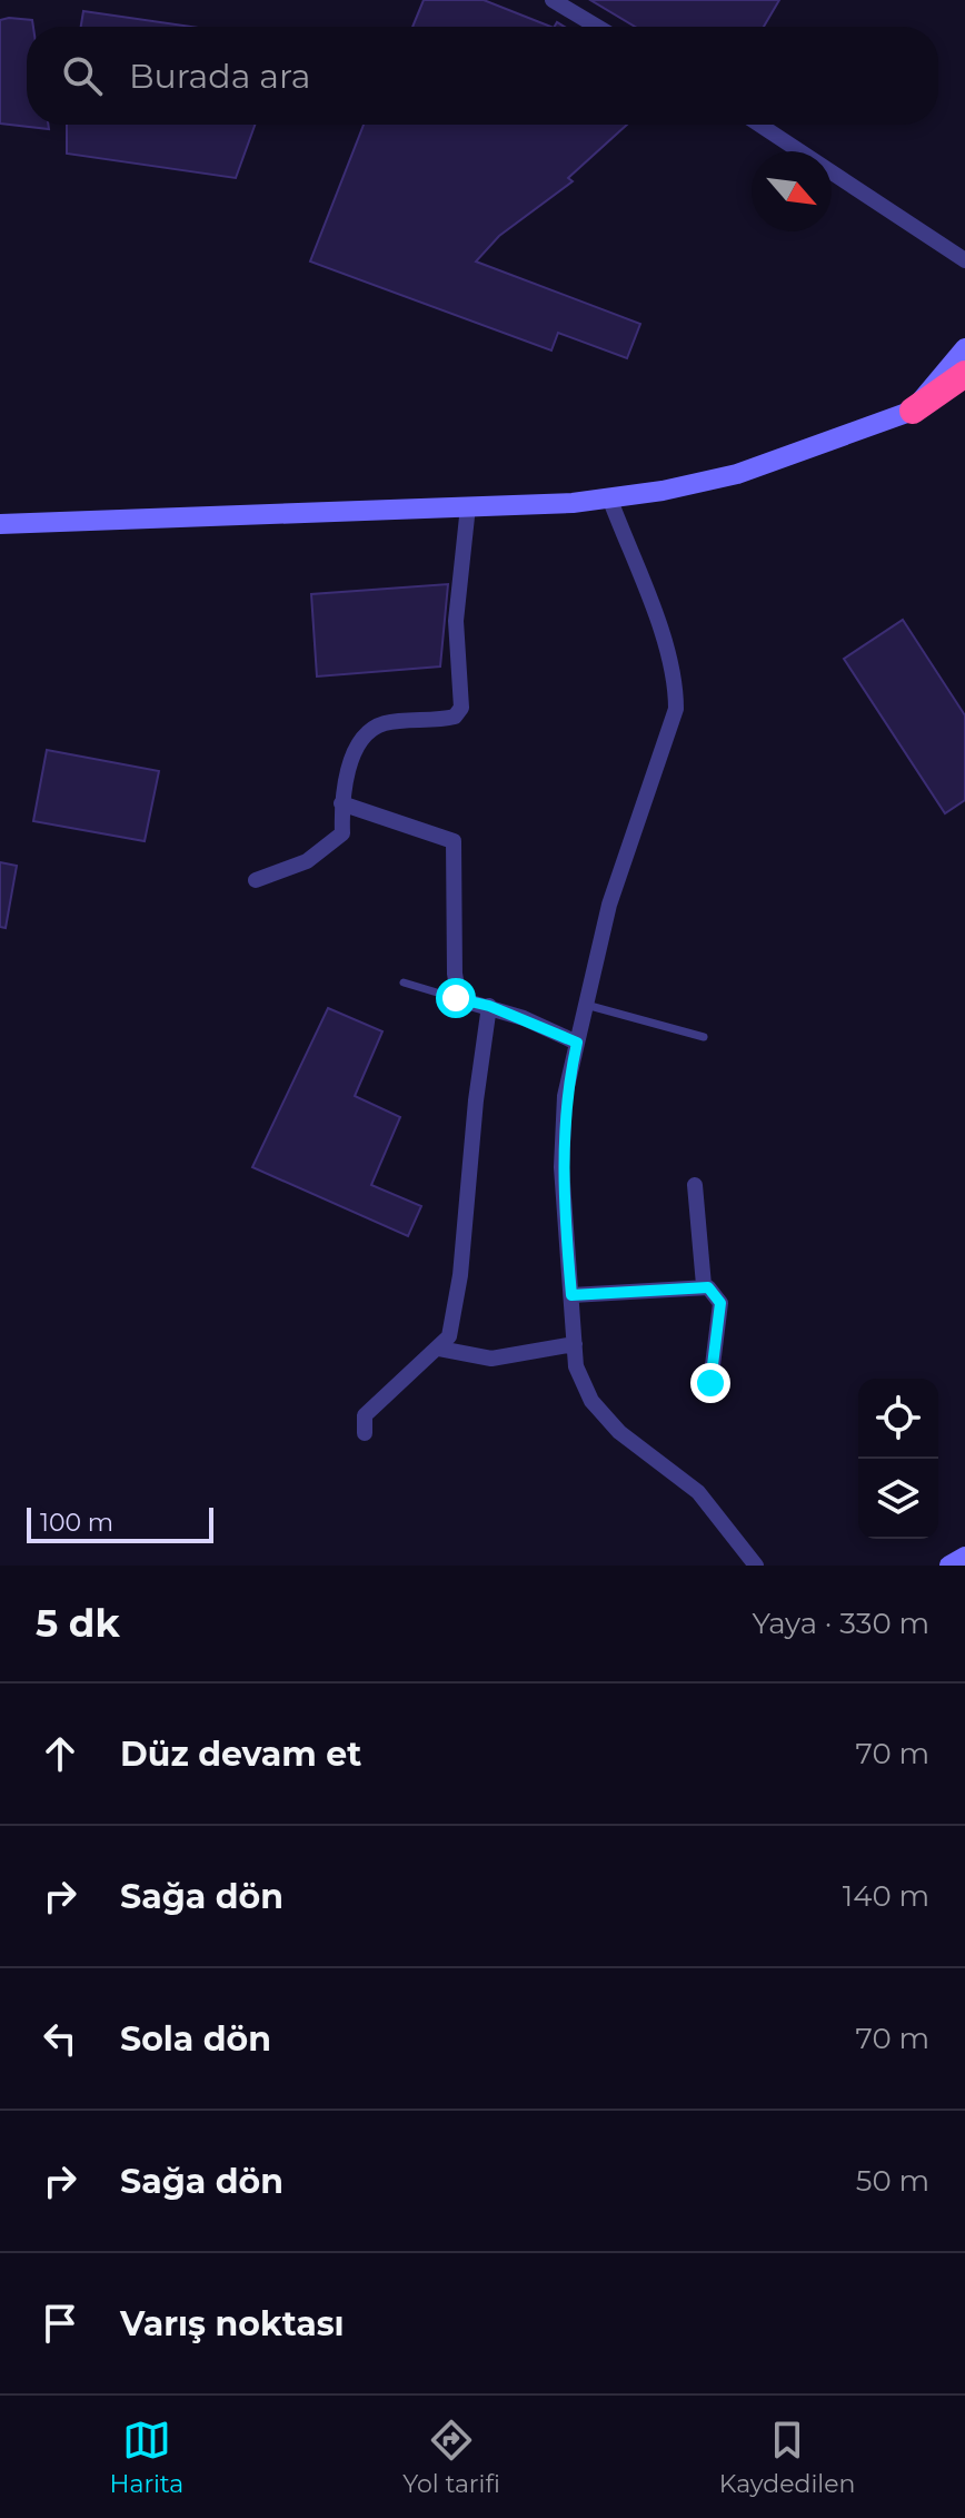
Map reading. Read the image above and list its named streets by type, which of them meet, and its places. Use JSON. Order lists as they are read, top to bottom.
{
  "scale_bar": "100 m",
  "north": "bottom right",
  "page": {
    "search": "Burada ara",
    "scale": "100 m",
    "heading": ["5 dk", "Yaya · 330 m"],
    "list": [
      ["Düz devam et", "70 m"],
      ["Sağa dön", "140 m"],
      ["Sola dön", "70 m"],
      ["Sağa dön", "50 m"],
      "Varış noktası"
    ],
    "nav": ["Harita", "Yol tarifi", "Kaydedilen"]
  }
}
